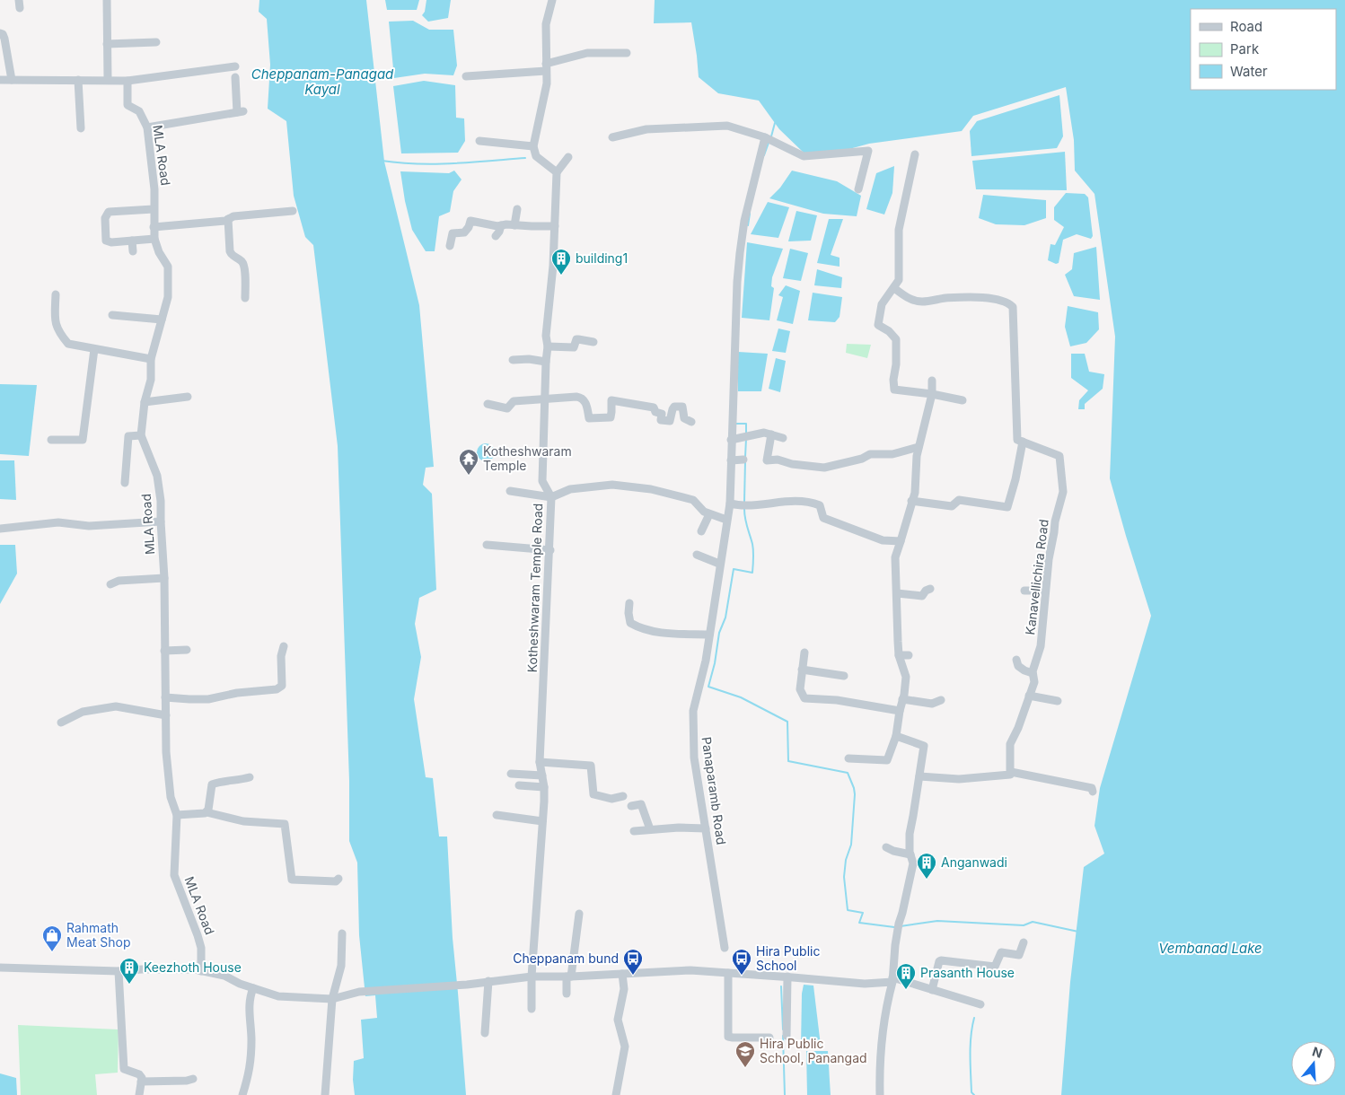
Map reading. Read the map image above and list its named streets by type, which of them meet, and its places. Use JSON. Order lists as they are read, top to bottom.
{
  "streets": {
    "street": [
      "MLA Road",
      "Kanavellichira Road",
      "Kotheshwaram Temple Road",
      "Panaparamb Road"
    ]
  },
  "water": ["Cheppanam-Panagad Kayal", "Vembanad Lake"],
  "places": {
    "building": [
      "building1",
      "Anganwadi",
      "Keezhoth House",
      "Prasanth House"
    ],
    "temple": ["Kotheshwaram Temple"],
    "shop": ["Rahmath Meat Shop"],
    "bus stop": ["Cheppanam bund", "Hira Public School"],
    "school or university": ["Hira Public School, Panangad"]
  },
  "legend": ["Road", "Park", "Water"],
  "north": "top"
}
